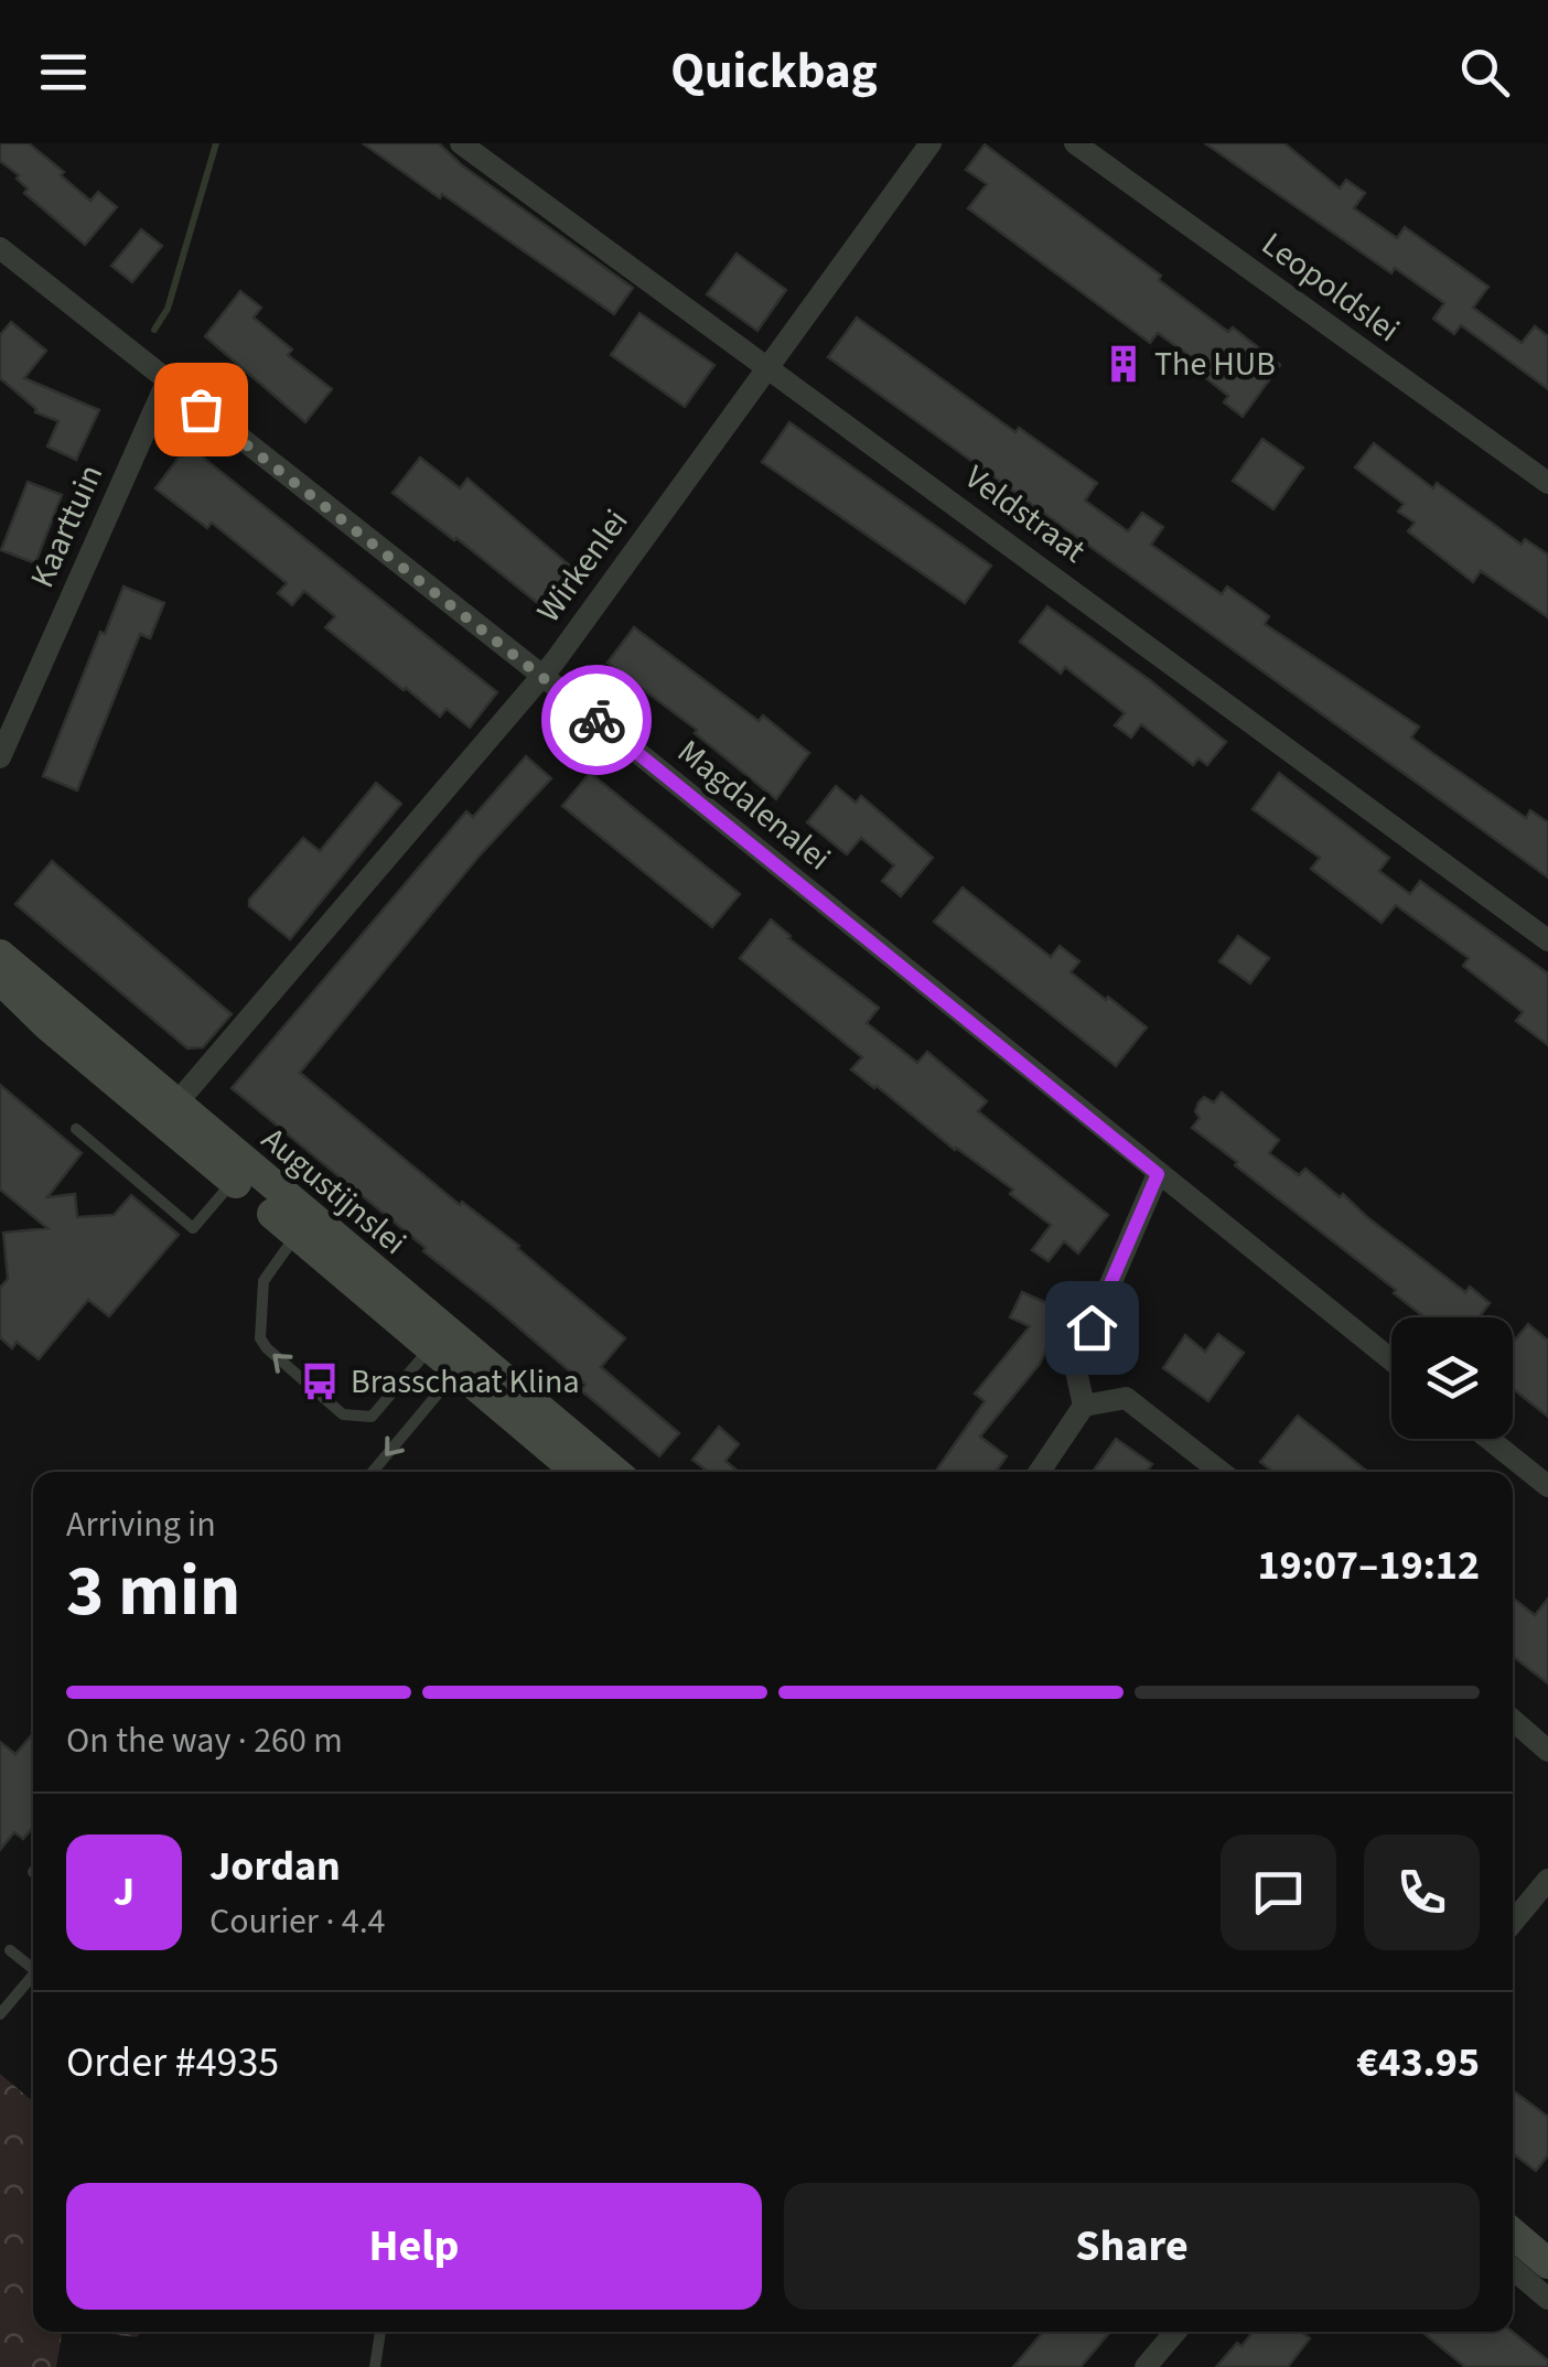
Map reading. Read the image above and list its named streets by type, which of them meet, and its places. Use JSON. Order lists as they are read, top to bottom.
{
  "streets": {
    "street": [
      "Leopoldslei",
      "Veldstraat",
      "Kaarttuin",
      "Wirkenlei",
      "Magdalenalei",
      "Augustijnslei"
    ]
  },
  "crossings": [
    ["Veldstraat", "Wirkenlei"],
    ["Kaarttuin", "Magdalenalei"],
    ["Wirkenlei", "Magdalenalei"],
    ["Wirkenlei", "Augustijnslei"]
  ],
  "places": {
    "building": ["The HUB"],
    "bus stop": ["Brasschaat Klina"]
  },
  "page": {
    "header": "Quickbag",
    "heading": ["3 min", "Arriving in", "19:07–19:12"],
    "panel": [
      "Jordan",
      "Courier · 4.4",
      "Order #4935",
      "€43.95"
    ],
    "bar": "On the way · 260 m",
    "round": "J",
    "buttons": ["Help", "Share"]
  }
}
